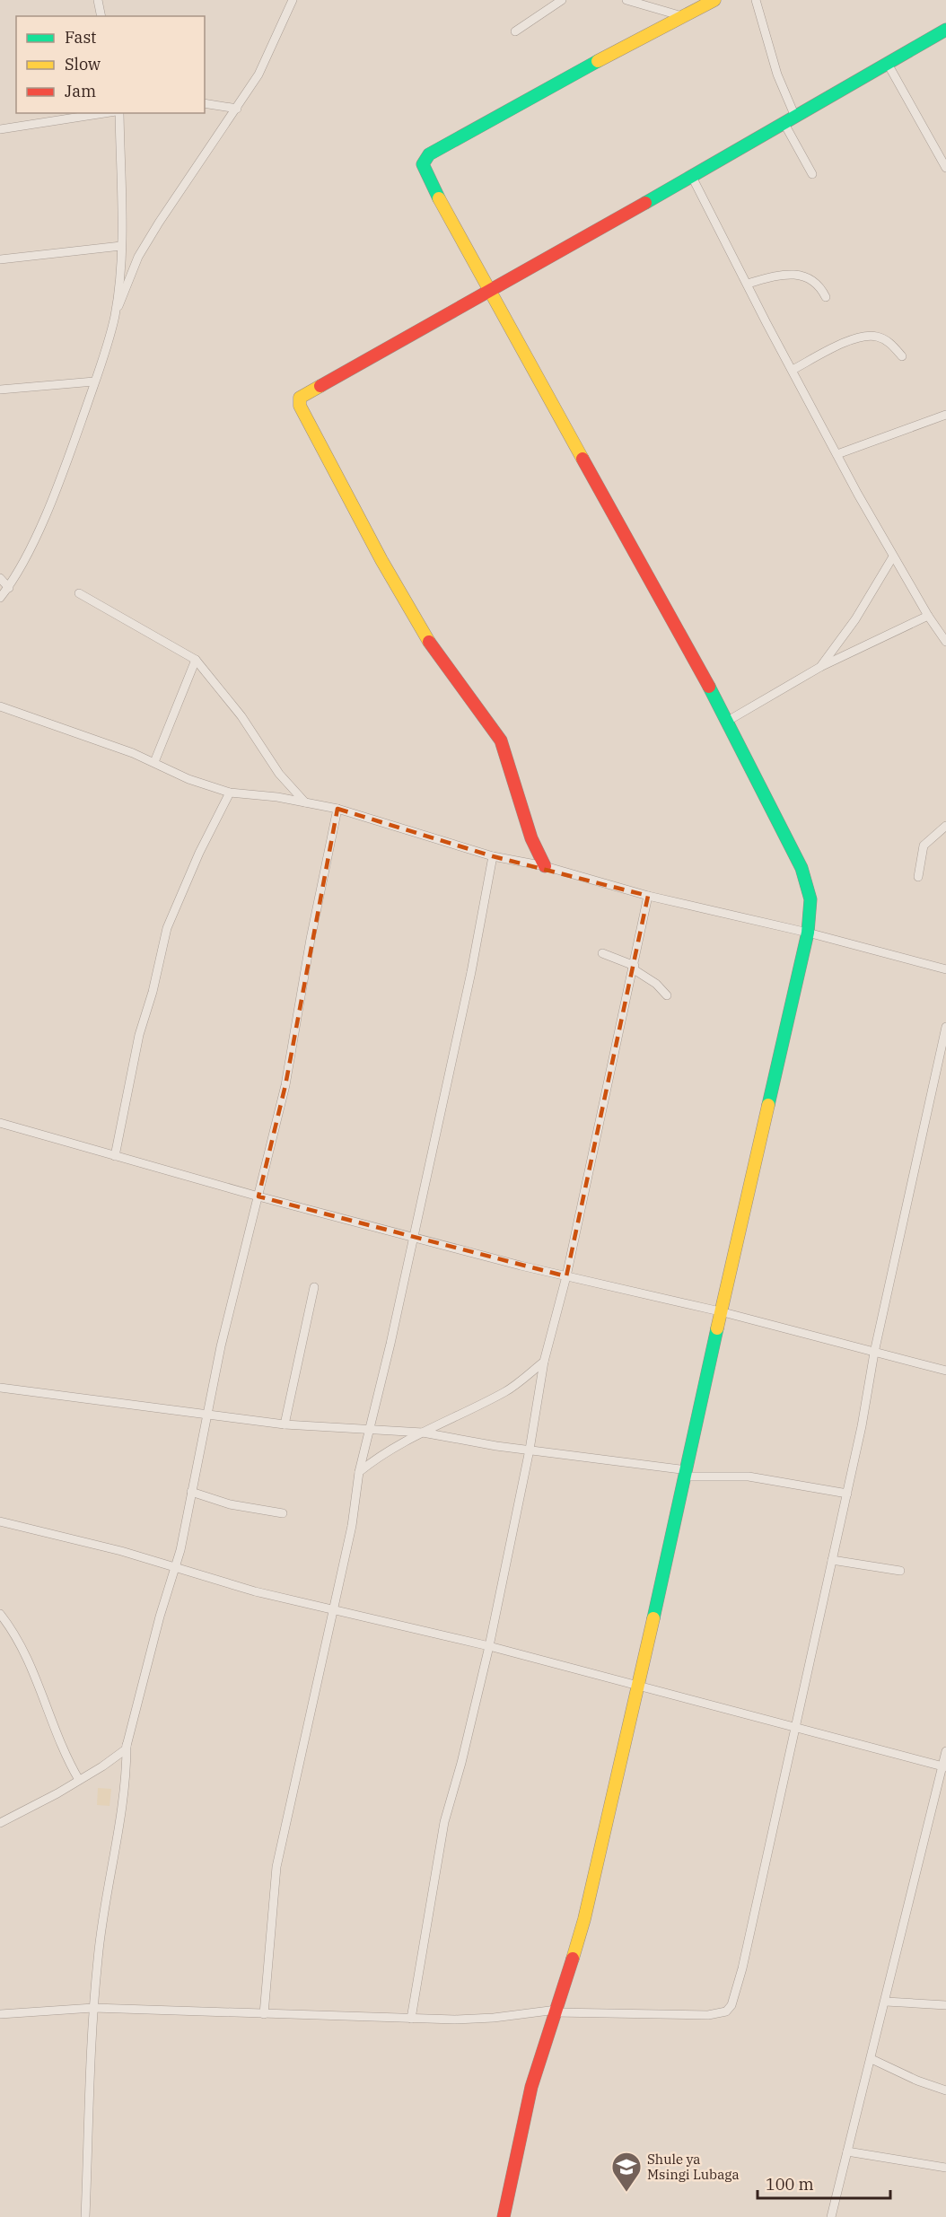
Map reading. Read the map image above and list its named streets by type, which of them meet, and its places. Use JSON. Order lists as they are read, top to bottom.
{
  "places": {
    "school or university": ["Shule ya Msingi Lubaga"]
  },
  "legend": ["Fast", "Slow", "Jam"],
  "scale_bar": "100 m"
}
